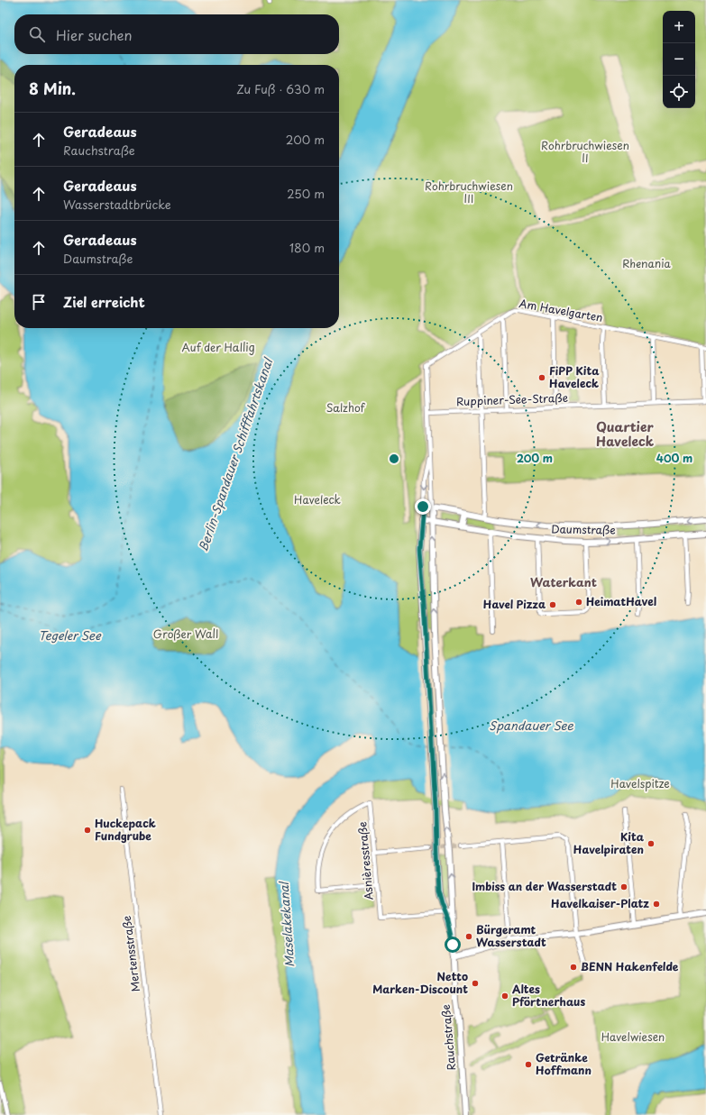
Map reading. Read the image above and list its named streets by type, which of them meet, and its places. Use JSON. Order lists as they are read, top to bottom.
{
  "streets": {
    "main road": ["Daumstraße", "Rauchstraße"],
    "street": [
      "Am Havelgarten",
      "Ruppiner-See-Straße",
      "Asnièresstraße",
      "Mertensstraße"
    ]
  },
  "crossings": [
    ["Am Havelgarten", "Ruppiner-See-Straße"],
    ["Daumstraße", "Rauchstraße"],
    ["Asnièresstraße", "Rauchstraße"]
  ],
  "districts": ["Quartier Haveleck", "Waterkant"],
  "water": [
    "Berlin-Spandauer Schifffahrtskanal",
    "Tegeler See",
    "Spandauer See",
    "Maselakekanal"
  ],
  "parks": [
    "Rohrbruchwiesen II",
    "Rohrbruchwiesen III",
    "Rhenania",
    "Auf der Hallig",
    "Salzhof",
    "Haveleck",
    "Großer Wall",
    "Havelspitze",
    "Havelwiesen"
  ],
  "places": [
    "FiPP Kita Haveleck",
    "HeimatHavel",
    "Havel Pizza",
    "Huckepack Fundgrube",
    "Kita Havelpiraten",
    "Imbiss an der Wasserstadt",
    "Havelkaiser-Platz",
    "Bürgeramt Wasserstadt",
    "BENN Hakenfelde",
    "Netto Marken-Discount",
    "Altes Pförtnerhaus",
    "Getränke Hoffmann"
  ],
  "page": {
    "map_buttons": ["+", "−"],
    "search": "Hier suchen",
    "heading": ["8 Min.", "Zu Fuß · 630 m"],
    "list": [
      ["Geradeaus", "Rauchstraße", "200 m"],
      ["Geradeaus", "Wasserstadtbrücke", "250 m"],
      ["Geradeaus", "Daumstraße", "180 m"],
      "Ziel erreicht"
    ]
  },
  "rings": ["200 m", "400 m"]
}
